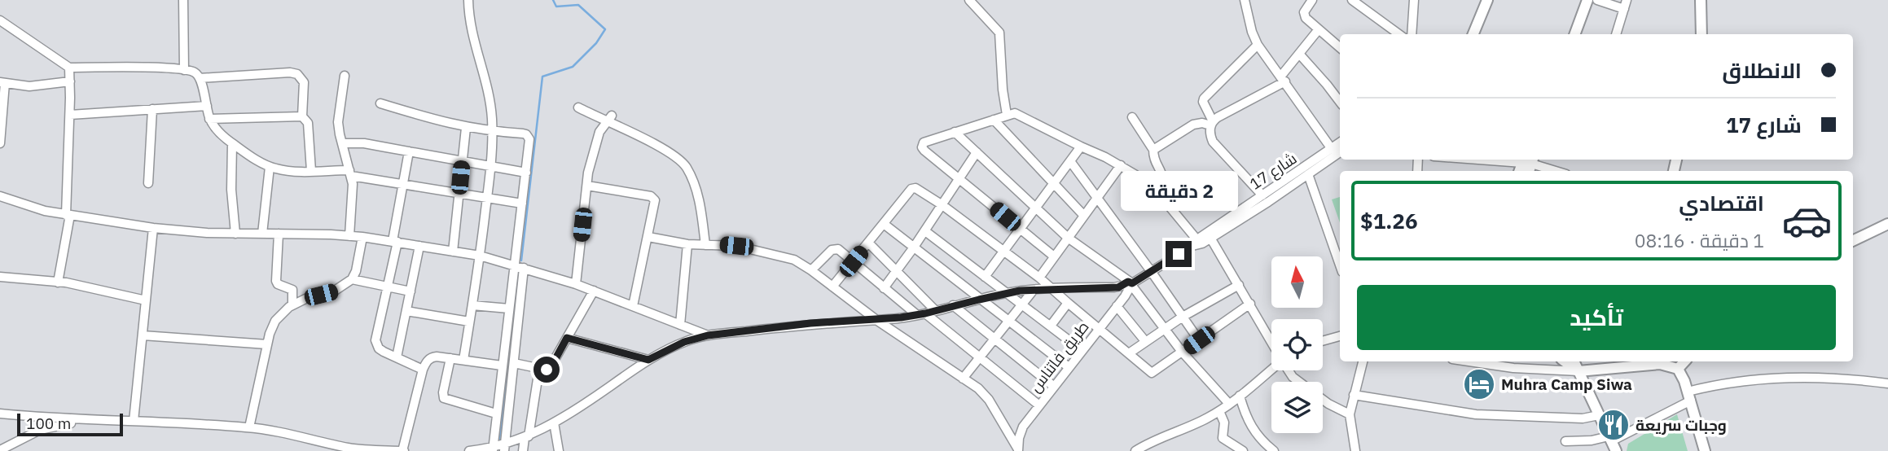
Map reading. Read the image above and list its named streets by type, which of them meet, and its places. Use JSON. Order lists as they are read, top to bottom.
{
  "streets": {
    "street": ["شارع 17", "طريق فاتناس"]
  },
  "crossings": [
    ["شارع 17", "طريق فاتناس"]
  ],
  "places": {
    "hotel": ["Muhra Camp Siwa"],
    "restaurant": ["وجبات سريعة"]
  },
  "scale_bar": "100 m",
  "north": "top",
  "page": {
    "banner": ["الانطلاق", "شارع 17"],
    "bubble": "2 دقيقة",
    "list": [
      {
        "name": "اقتصادي",
        "note": "1 دقيقة · 08:16",
        "value": "$1.26"
      }
    ],
    "buttons": "تأكيد",
    "scale": "100 m"
  }
}
